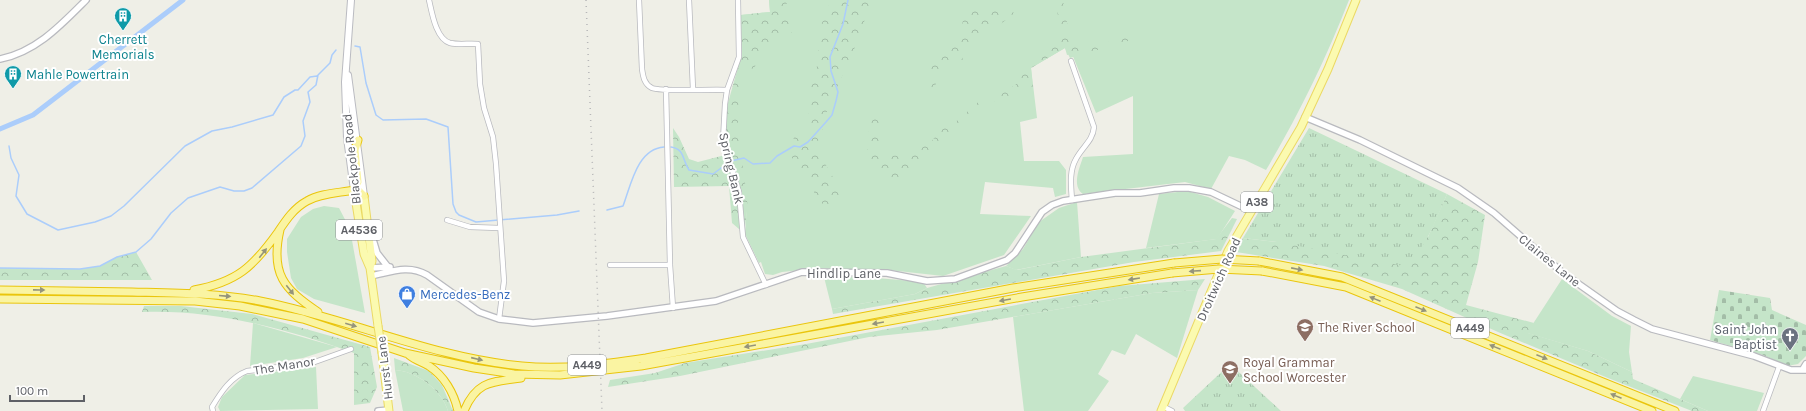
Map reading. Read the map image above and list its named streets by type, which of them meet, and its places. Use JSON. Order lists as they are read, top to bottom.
{
  "streets": {
    "highway": ["A449"],
    "main road": [
      "Blackpole Road",
      "A38",
      "A4536",
      "Droitwich Road",
      "Hurst Lane"
    ],
    "street": [
      "Spring Bank",
      "Claines Lane",
      "Hindlip Lane",
      "The Manor"
    ]
  },
  "crossings": [
    ["Blackpole Road", "Hindlip Lane"],
    ["Blackpole Road", "Hurst Lane"],
    ["Spring Bank", "Hindlip Lane"],
    ["Claines Lane", "Droitwich Road"],
    ["Hindlip Lane", "Droitwich Road"]
  ],
  "places": {
    "building": ["Cherrett Memorials", "Mahle Powertrain"],
    "shop": ["Mercedes-Benz"],
    "school or university": ["The River School", "Royal Grammar School Worcester"],
    "church": ["Saint John Baptist"]
  },
  "scale_bar": "100 m"
}
